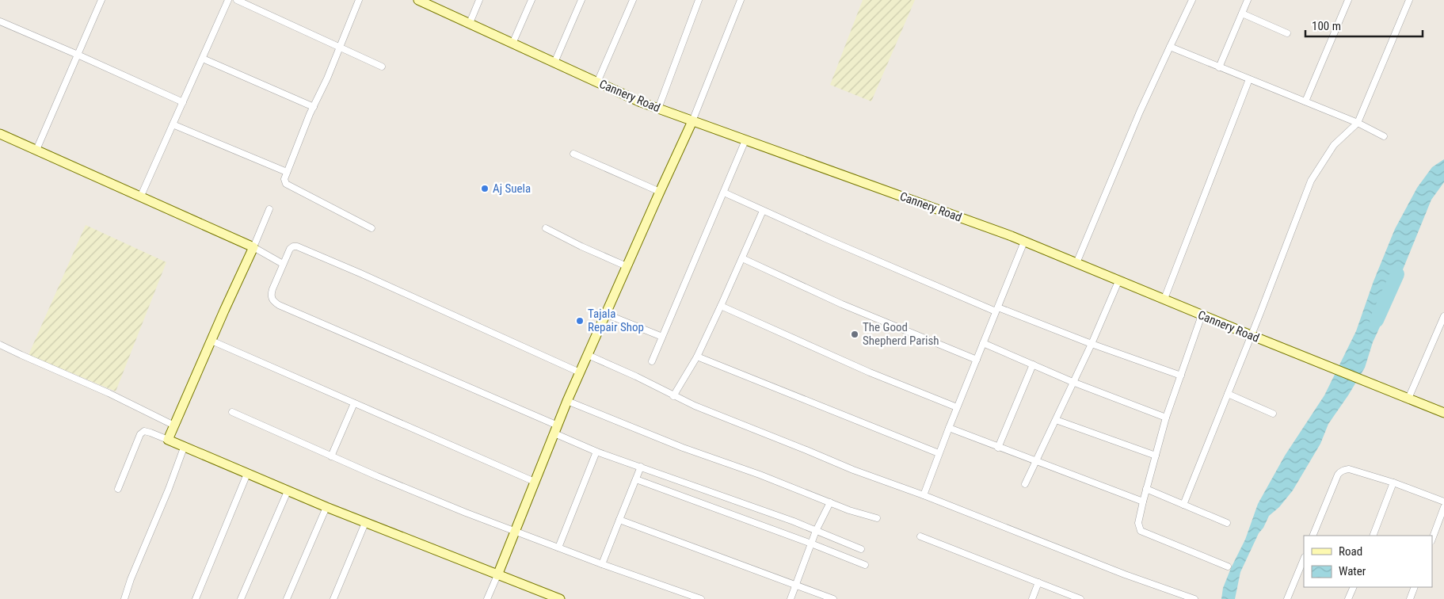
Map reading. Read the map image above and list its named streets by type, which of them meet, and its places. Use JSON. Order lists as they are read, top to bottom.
{
  "streets": {
    "street": ["Cannery Road"]
  },
  "places": ["Aj Suela", "Tajala Repair Shop", "The Good Shepherd Parish"],
  "legend": ["Road", "Water"],
  "scale_bar": "100 m"
}
